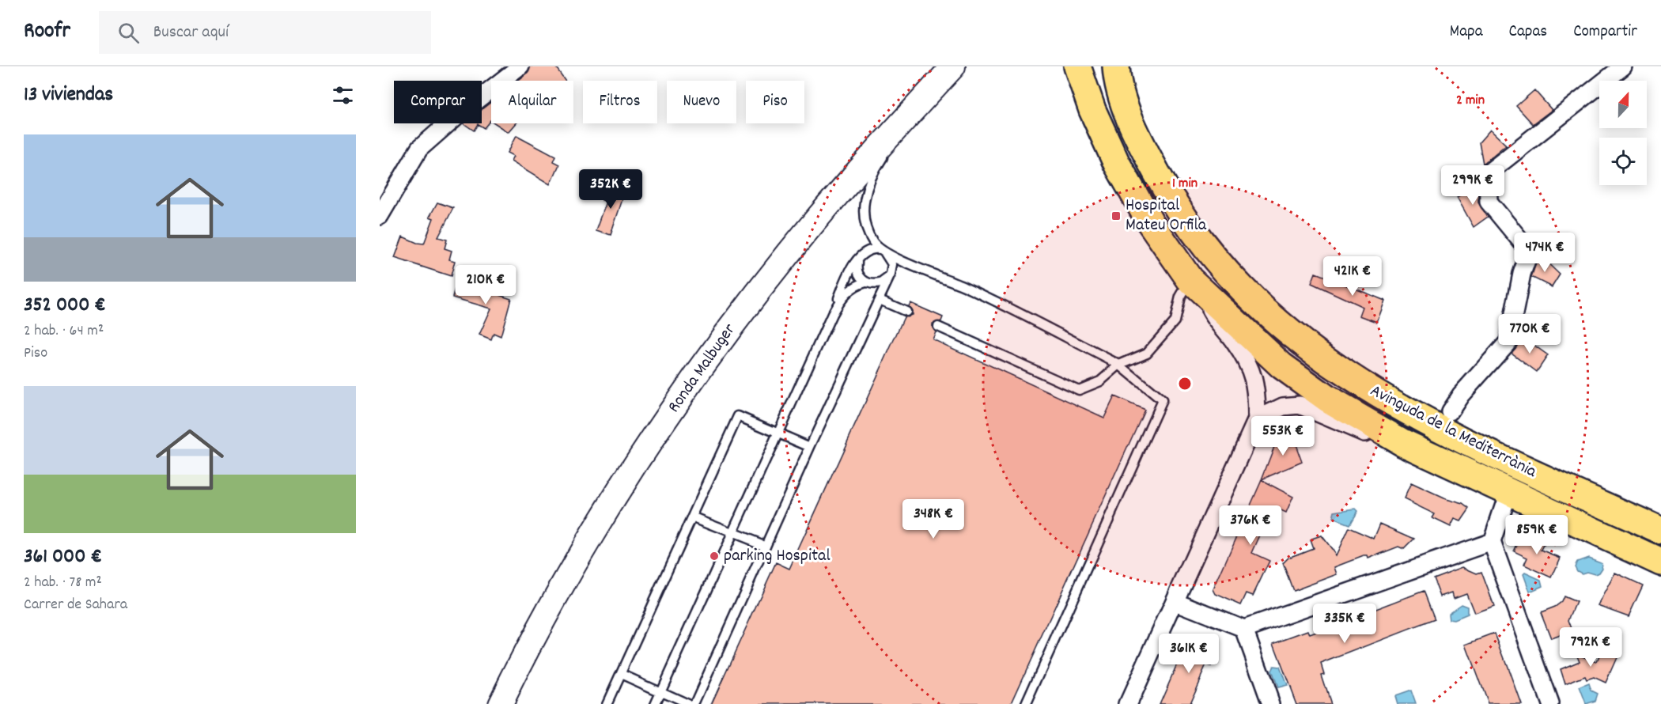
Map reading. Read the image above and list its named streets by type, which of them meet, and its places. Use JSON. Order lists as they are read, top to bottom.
{
  "streets": {
    "main road": ["Avinguda de la Mediterrània"],
    "street": ["Ronda Malbuger"]
  },
  "places": {
    "transit": ["Hospital Mateu Orfila"],
    "other": ["parking Hospital"]
  },
  "north": "top",
  "page": {
    "header": "Roofr",
    "search": "Buscar aquí",
    "nav": ["Mapa", "Capas", "Compartir"],
    "heading": "13 viviendas",
    "chip": [
      "Comprar",
      "Alquilar",
      "Filtros",
      "Nuevo",
      "Piso"
    ],
    "list": [
      {
        "name": "352 000 €",
        "note": "2 hab. · 64 m² · Piso"
      },
      {
        "name": "361 000 €",
        "note": "2 hab. · 78 m² · Carrer de Sahara"
      }
    ],
    "price": [
      "299K €",
      "352K €",
      "474K €",
      "421K €",
      "210K €",
      "770K €",
      "553K €",
      "348K €",
      "376K €",
      "859K €",
      "335K €",
      "792K €",
      "361K €"
    ]
  },
  "rings": ["2 min", "1 min"]
}
